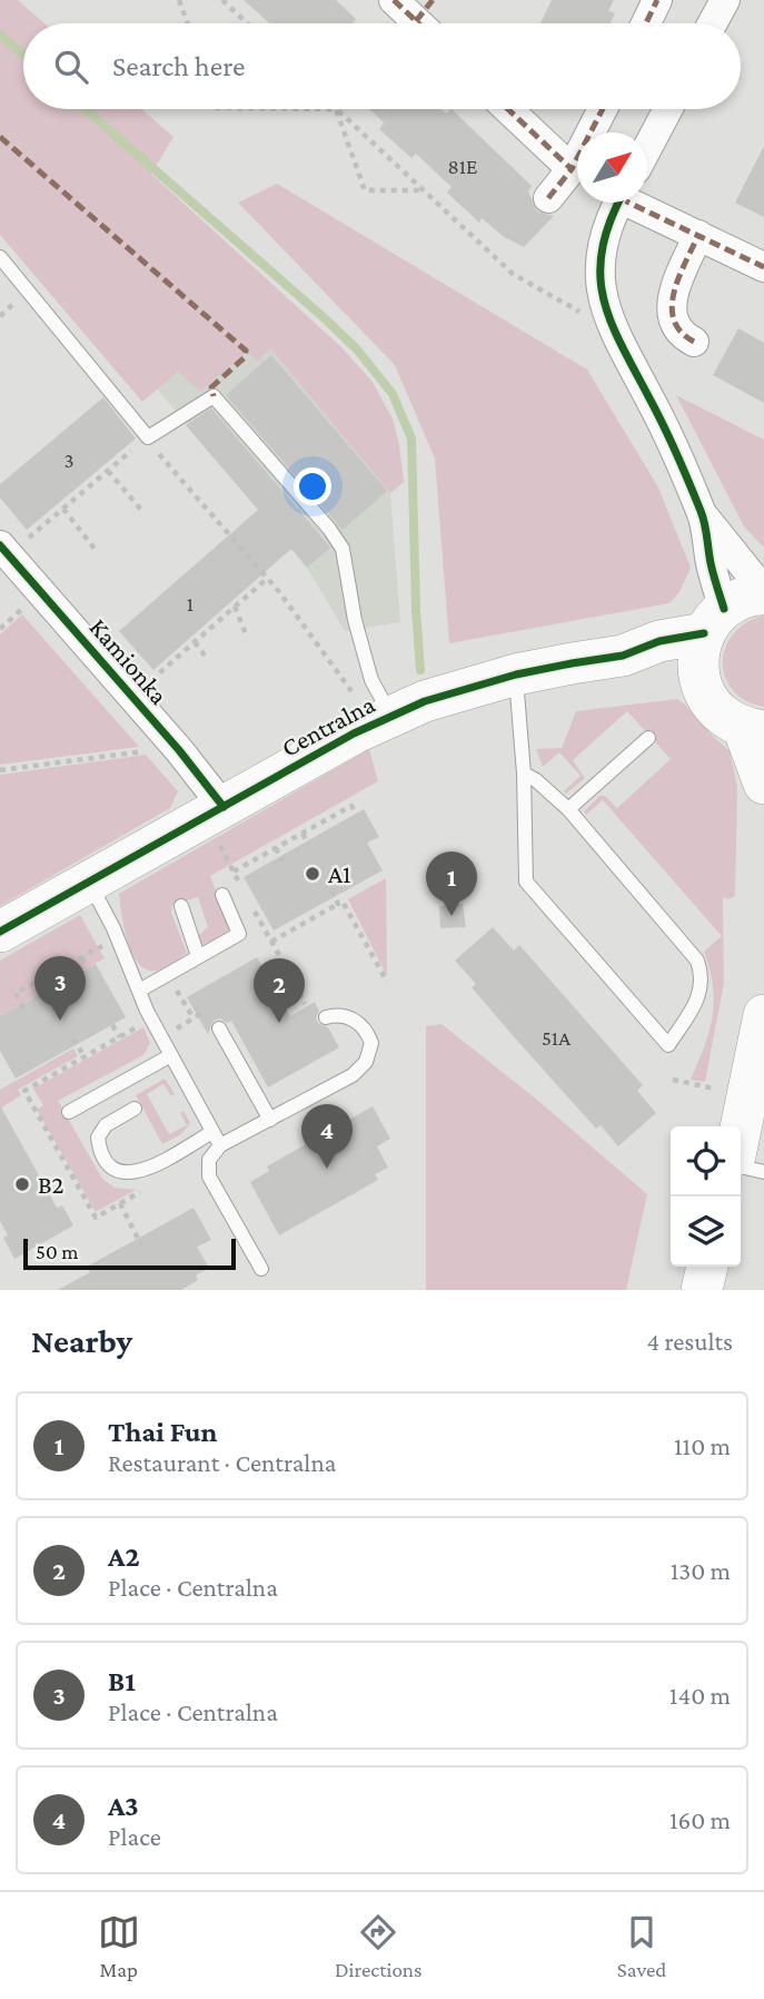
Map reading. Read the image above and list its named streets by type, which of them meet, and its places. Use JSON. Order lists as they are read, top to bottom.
{
  "streets": {
    "street": ["Kamionka", "Centralna"]
  },
  "crossings": [
    ["Kamionka", "Centralna"]
  ],
  "places": ["A1", "B2"],
  "house_numbers": [
    "81E",
    "3",
    "1",
    "51A"
  ],
  "scale_bar": "50 m",
  "north": "top right",
  "page": {
    "search": "Search here",
    "pins": [
      "1",
      "3",
      "2",
      "4"
    ],
    "scale": "50 m",
    "heading": ["Nearby", "4 results"],
    "list": [
      {
        "mark": "1",
        "name": "Thai Fun",
        "note": "Restaurant · Centralna",
        "value": "110 m"
      },
      {
        "mark": "2",
        "name": "A2",
        "note": "Place · Centralna",
        "value": "130 m"
      },
      {
        "mark": "3",
        "name": "B1",
        "note": "Place · Centralna",
        "value": "140 m"
      },
      {
        "mark": "4",
        "name": "A3",
        "note": "Place",
        "value": "160 m"
      }
    ],
    "nav": ["Map", "Directions", "Saved"]
  }
}
